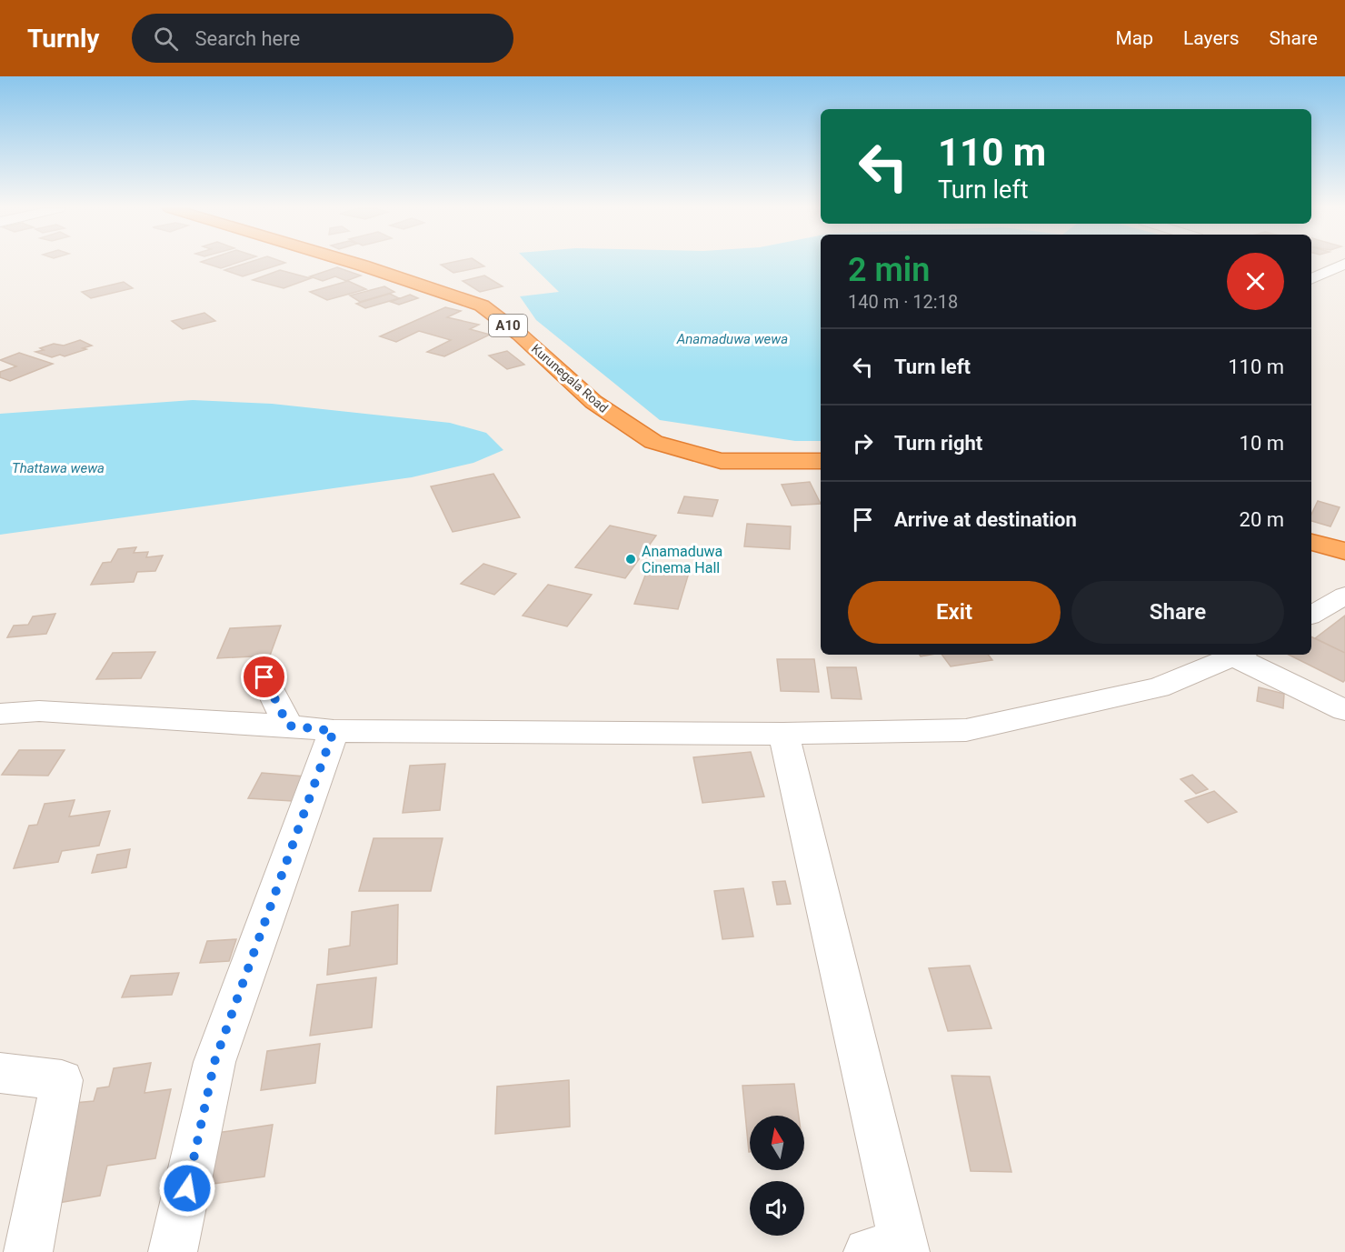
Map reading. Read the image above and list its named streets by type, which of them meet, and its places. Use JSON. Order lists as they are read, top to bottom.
{
  "streets": {
    "highway": ["A10", "Kurunegala Road"]
  },
  "water": ["Anamaduwa wewa", "Thattawa wewa"],
  "places": ["Anamaduwa Cinema Hall"],
  "north": "top",
  "page": {
    "header": "Turnly",
    "search": "Search here",
    "nav": ["Map", "Layers", "Share"],
    "turn": ["110 m", "Turn left"],
    "heading": ["2 min", "140 m · 12:18"],
    "list": [
      {
        "name": "Turn left",
        "value": "110 m"
      },
      {
        "name": "Turn right",
        "value": "10 m"
      },
      {
        "name": "Arrive at destination",
        "value": "20 m"
      }
    ],
    "buttons": ["Exit", "Share"]
  }
}
